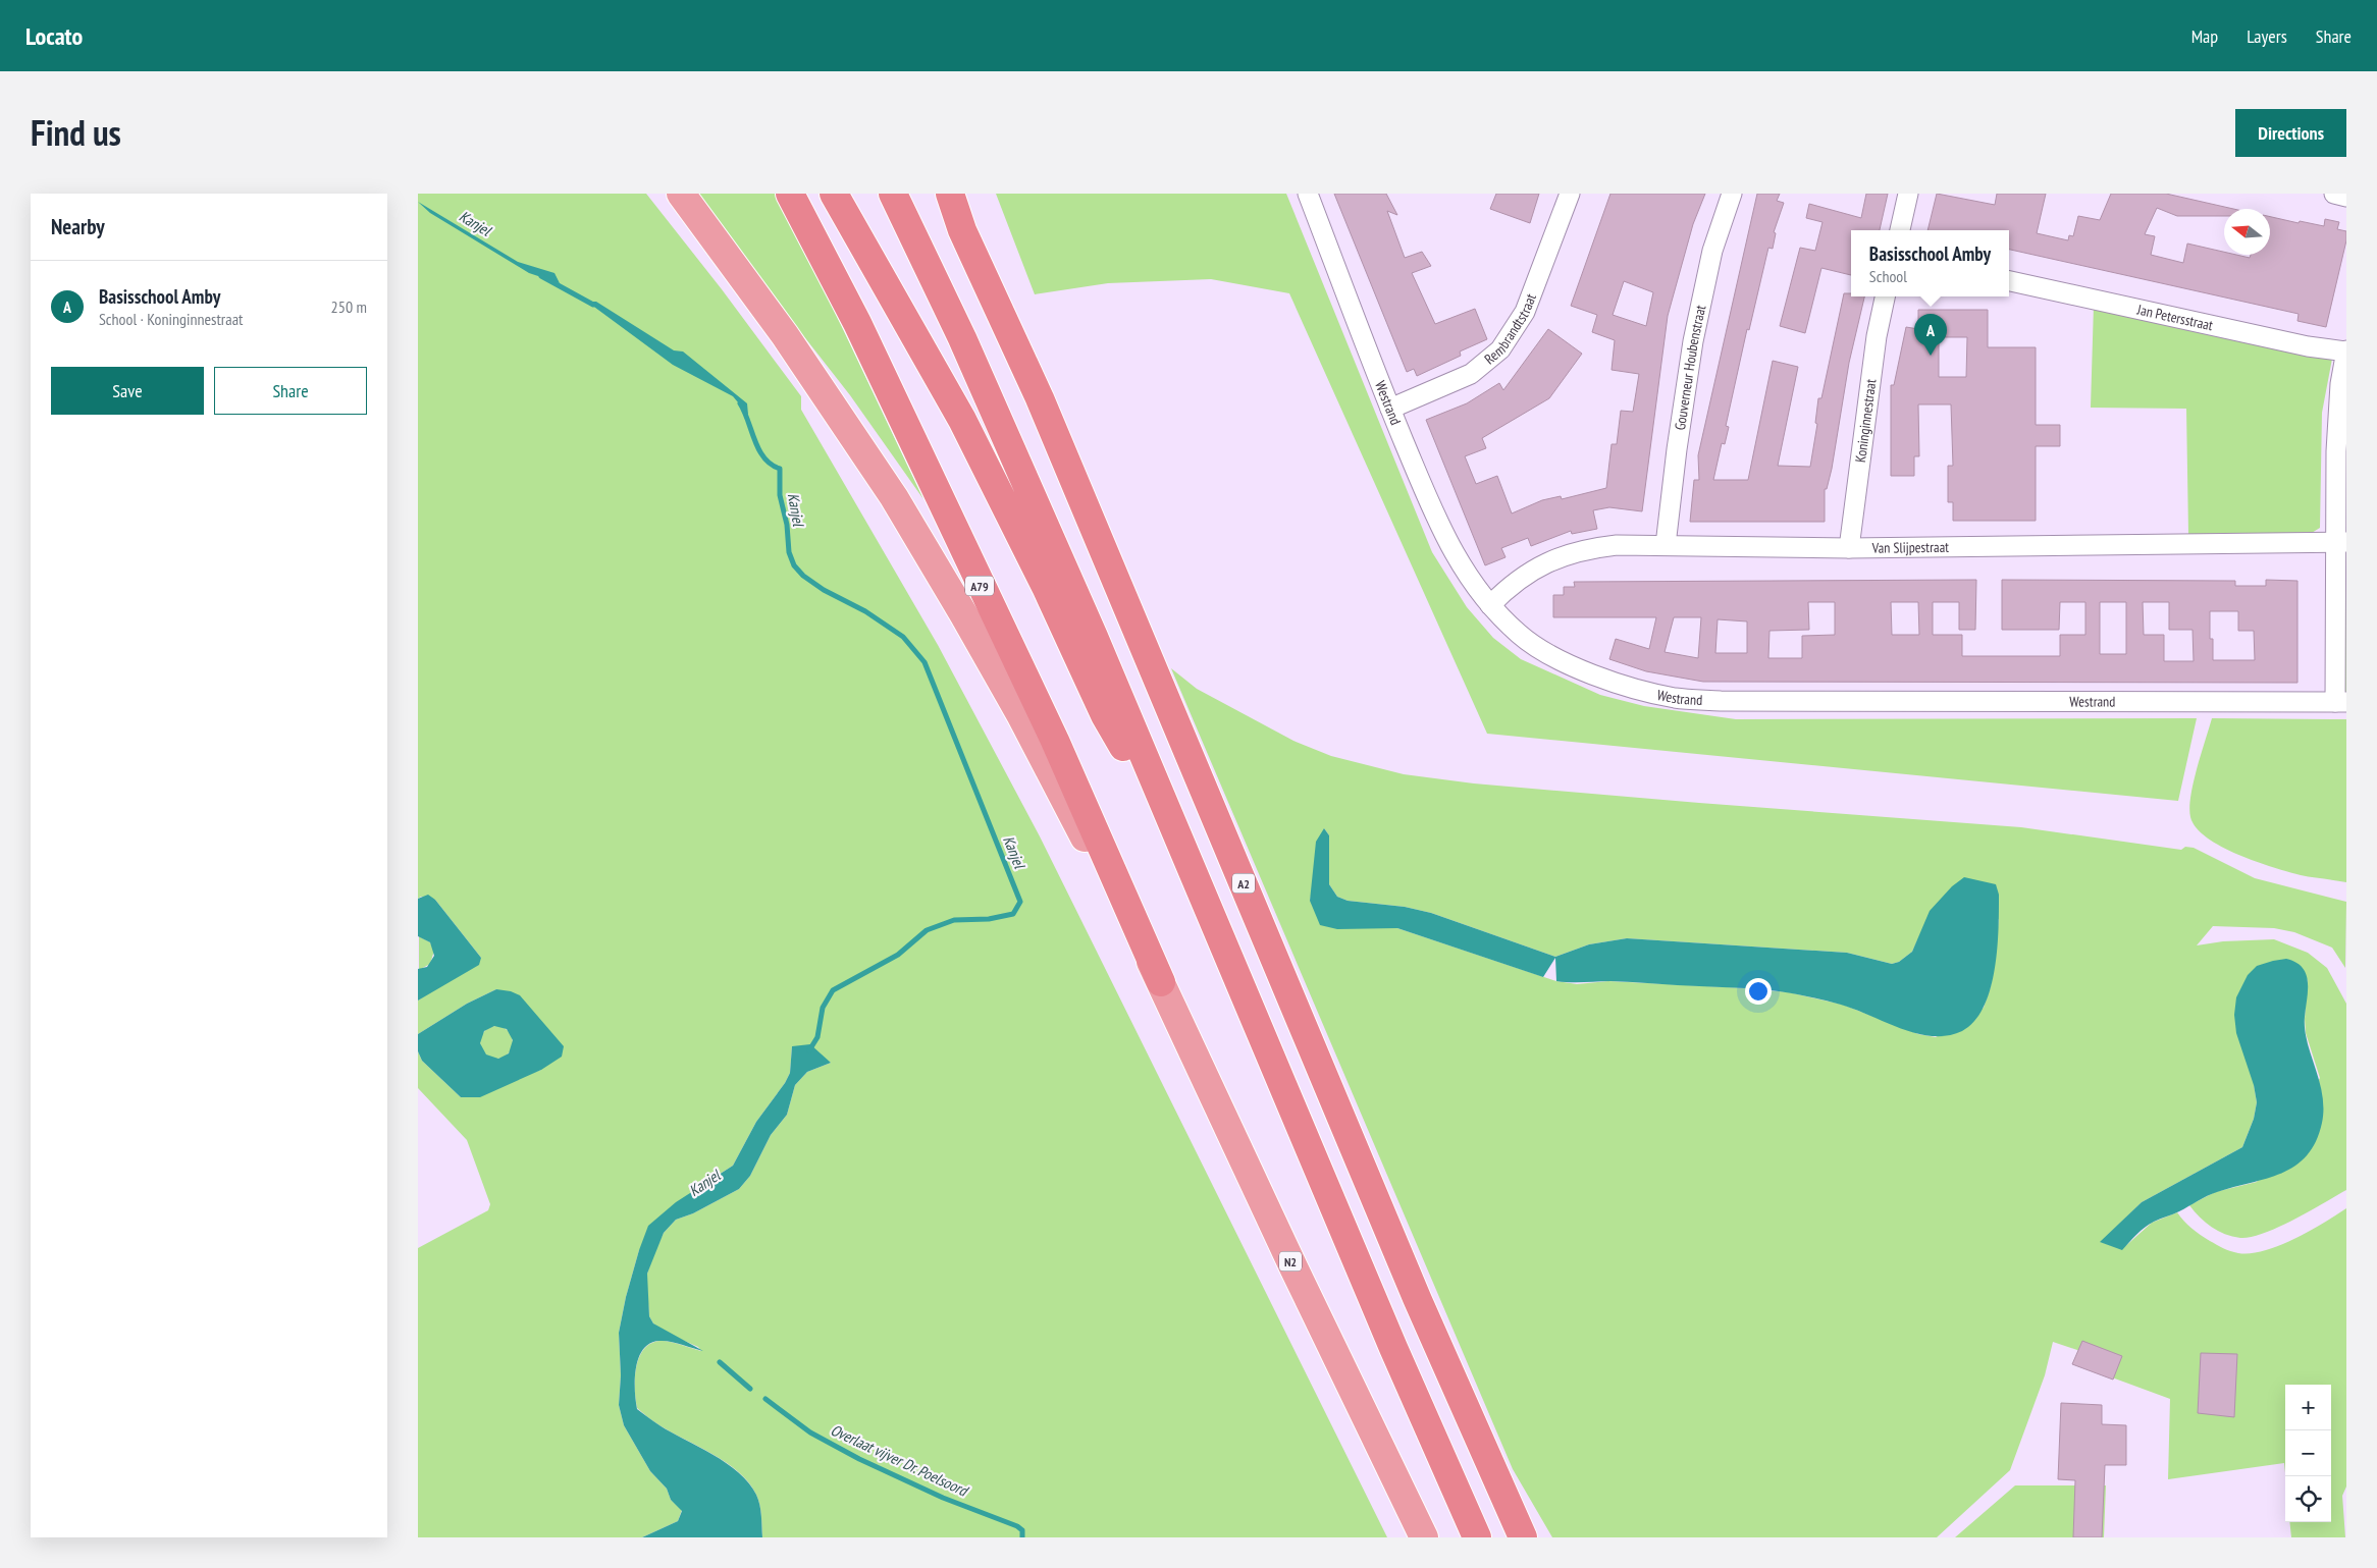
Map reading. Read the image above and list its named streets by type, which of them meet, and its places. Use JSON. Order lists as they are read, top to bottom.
{
  "streets": {
    "highway": ["A79", "A2", "N2"],
    "street": [
      "Jan Petersstraat",
      "Rembrandtstraat",
      "Gouverneur Houbenstraat",
      "Westrand",
      "Koninginnestraat",
      "Van Slijpestraat"
    ]
  },
  "crossings": [
    ["Rembrandtstraat", "Westrand"],
    ["Gouverneur Houbenstraat", "Van Slijpestraat"],
    ["Westrand", "Van Slijpestraat"],
    ["Koninginnestraat", "Van Slijpestraat"],
    ["A79", "N2"]
  ],
  "water": ["Kanjel", "Overlaat vijver Dr. Poelsoord"],
  "north": "left",
  "page": {
    "header": "Locato",
    "nav": ["Map", "Layers", "Share"],
    "title": "Find us",
    "buttons": [
      "Directions",
      ["Save", "Share"]
    ],
    "heading": "Nearby",
    "popup": ["Basisschool Amby", "School"],
    "list": [
      {
        "mark": "A",
        "name": "Basisschool Amby",
        "note": "School · Koninginnestraat",
        "value": "250 m"
      }
    ],
    "pins": "A",
    "map_buttons": ["+", "−"]
  }
}
